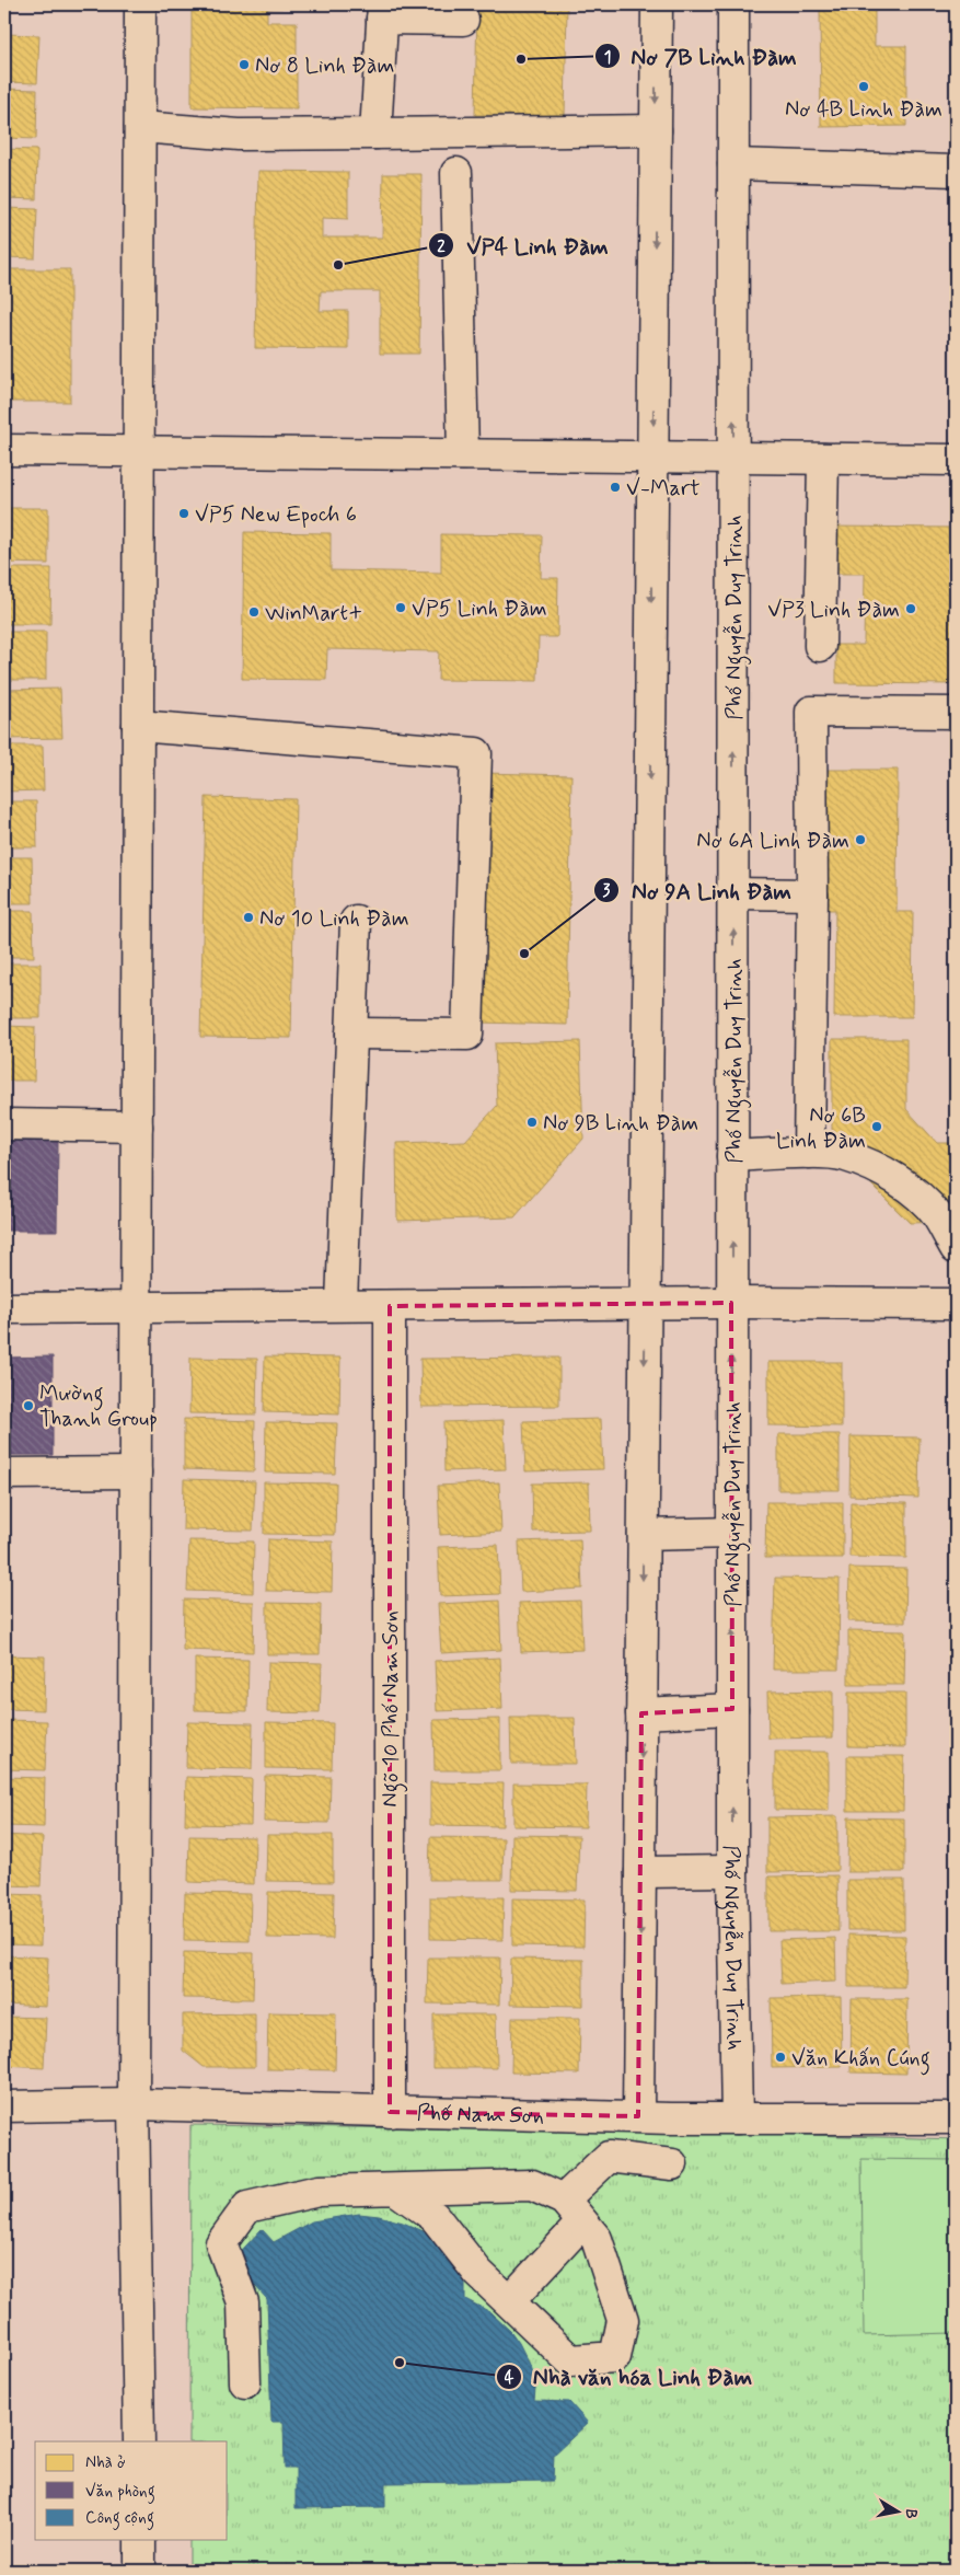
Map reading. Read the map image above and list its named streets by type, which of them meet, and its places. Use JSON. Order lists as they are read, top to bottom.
{
  "streets": {
    "street": ["Phố Nguyễn Duy Trinh", "Ngõ 10 Phố Nam Sơn", "Phố Nam Sơn"]
  },
  "crossings": [
    ["Phố Nguyễn Duy Trinh", "Phố Nam Sơn"],
    ["Ngõ 10 Phố Nam Sơn", "Phố Nam Sơn"]
  ],
  "places": [
    "Nơ 7B Linh Đàm",
    "Nơ 8 Linh Đàm",
    "Nơ 4B Linh Đàm",
    "VP4 Linh Đàm",
    "V-Mart",
    "VP5 New Epoch 6",
    "VP5 Linh Đàm",
    "VP3 Linh Đàm",
    "WinMart+",
    "Nơ 6A Linh Đàm",
    "Nơ 10 Linh Đàm",
    "Nơ 9A Linh Đàm",
    "Nơ 9B Linh Đàm",
    "Nơ 6B Linh Đàm",
    "Mường Thanh Group",
    "Văn Khấn Cúng",
    "Nhà văn hóa Linh Đàm"
  ],
  "legend": ["Nhà ở", "Văn phòng", "Công cộng"],
  "north": "right"
}
